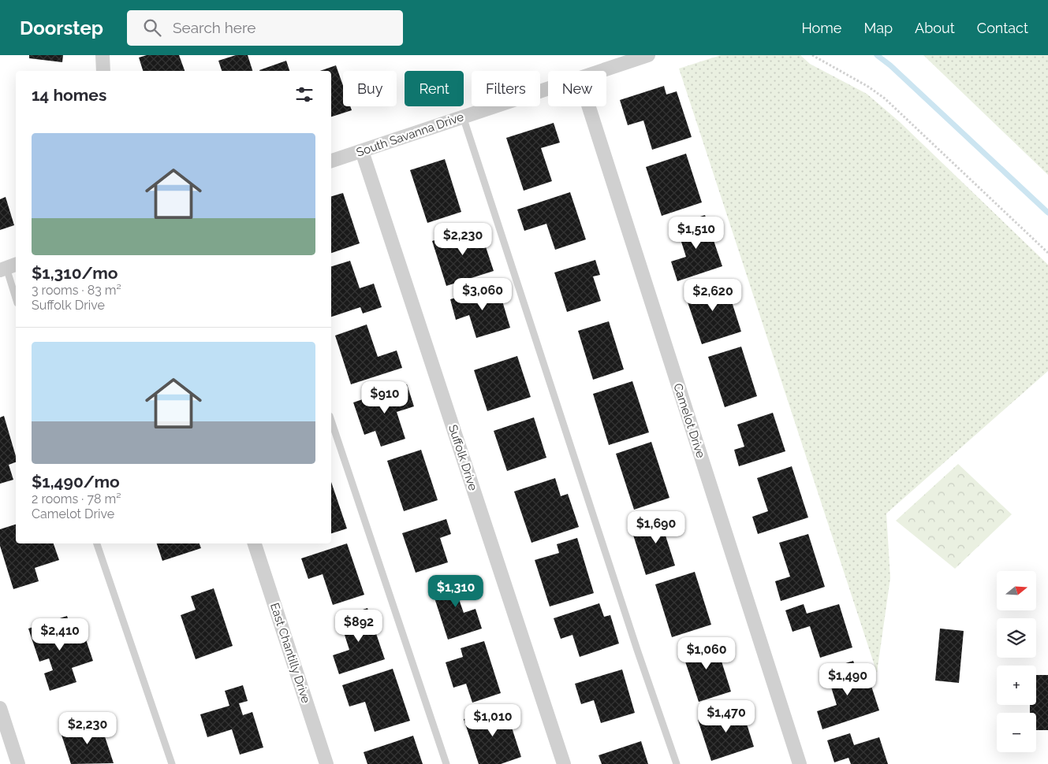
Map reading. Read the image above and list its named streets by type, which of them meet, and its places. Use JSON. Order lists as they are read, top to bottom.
{
  "streets": {
    "street": [
      "South Savanna Drive",
      "Camelot Drive",
      "Suffolk Drive",
      "East Chantilly Drive"
    ]
  },
  "crossings": [
    ["South Savanna Drive", "Suffolk Drive"]
  ],
  "north": "right",
  "page": {
    "header": "Doorstep",
    "search": "Search here",
    "nav": [
      "Home",
      "Map",
      "About",
      "Contact"
    ],
    "chip": [
      "Buy",
      "Rent",
      "Filters",
      "New"
    ],
    "heading": "14 homes",
    "list": [
      {
        "name": "$1,310/mo",
        "note": "3 rooms · 83 m² · Suffolk Drive"
      },
      {
        "name": "$1,490/mo",
        "note": "2 rooms · 78 m² · Camelot Drive"
      }
    ],
    "price": [
      "$1,510",
      "$2,230",
      "$3,060",
      "$2,620",
      "$910",
      "$1,690",
      "$1,310",
      "$892",
      "$2,410",
      "$1,060",
      "$1,490",
      "$1,470",
      "$1,010",
      "$2,230"
    ],
    "map_buttons": ["+", "−"]
  }
}
